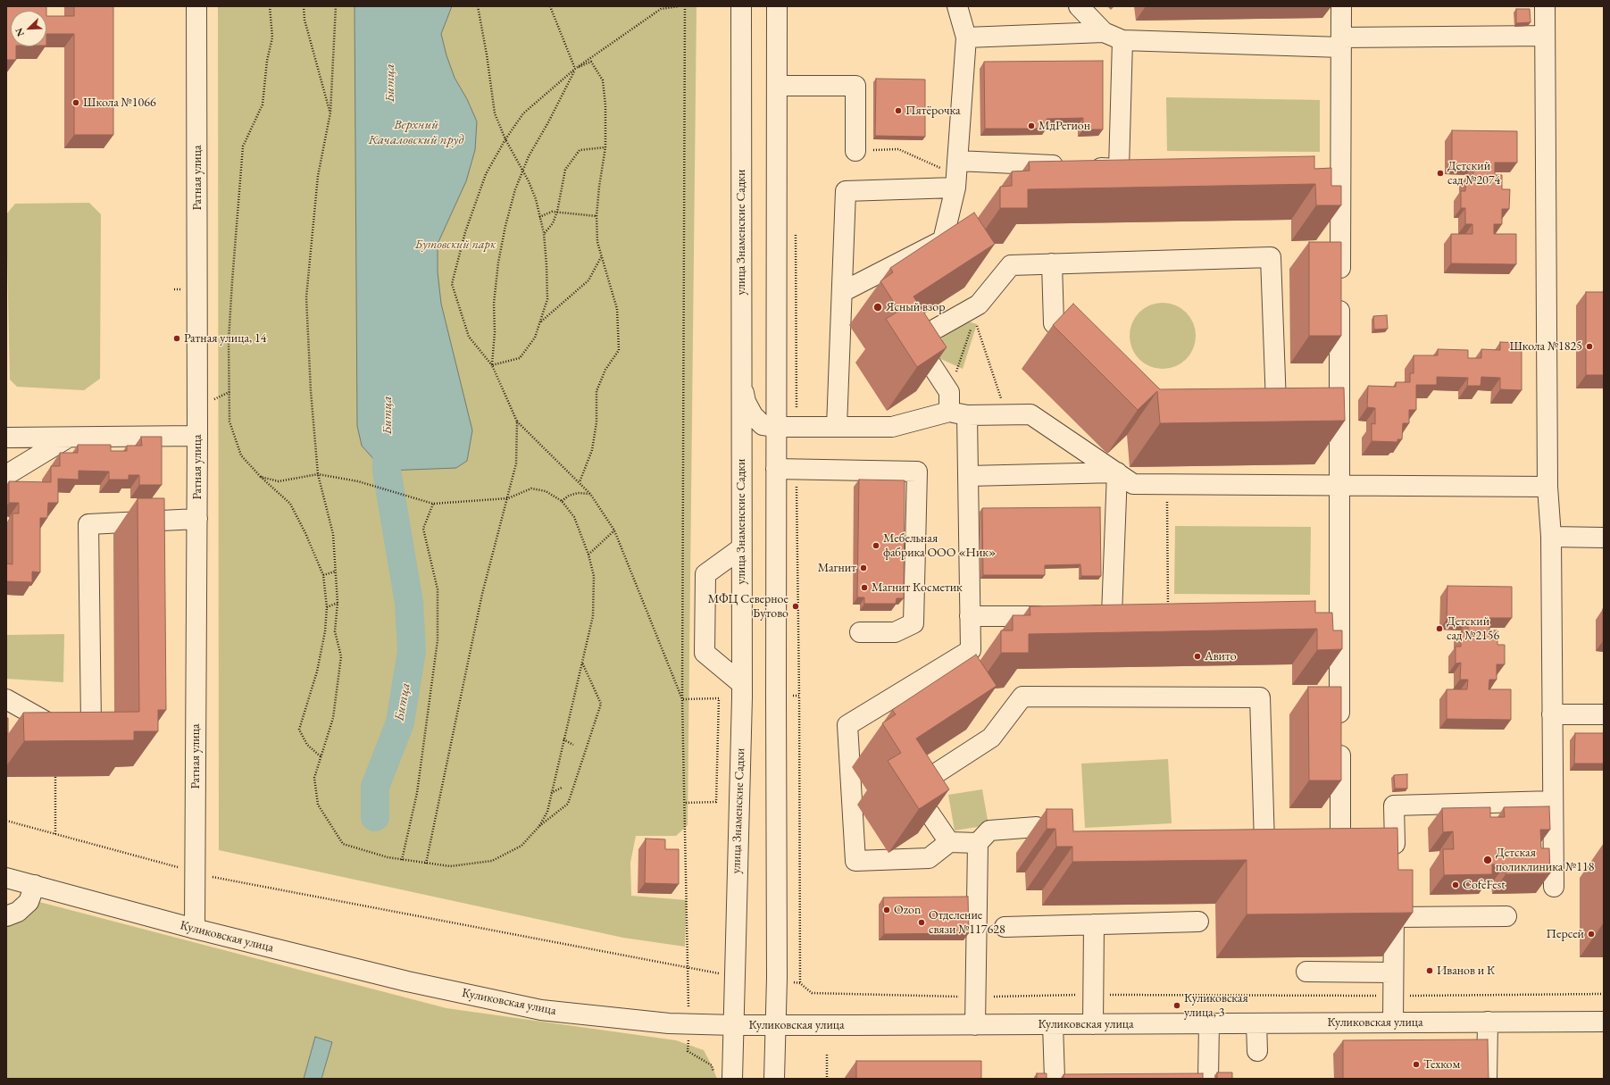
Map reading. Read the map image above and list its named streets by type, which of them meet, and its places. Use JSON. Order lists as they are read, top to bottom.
{
  "streets": {
    "street": ["Ратная улица", "улица Знаменские Садки", "Куликовская улица"]
  },
  "crossings": [
    ["Ратная улица", "Куликовская улица"],
    ["улица Знаменские Садки", "Куликовская улица"]
  ],
  "water": ["Битца", "Верхний Качаловский пруд"],
  "parks": ["Бутовский парк"],
  "places": [
    "Школа №1066",
    "Пятёрочка",
    "МдРегион",
    "Детский сад №2074",
    "Ясный взор",
    "Ратная улица, 14",
    "Школа №1825",
    "Мебельная фабрика ООО «Ник»",
    "Магнит",
    "Магнит Косметик",
    "МФЦ Северное Бутово",
    "Детский сад №2156",
    "Авито",
    "Детская поликлиника №118",
    "CofeFest",
    "Ozon",
    "Отделение связи №117628",
    "Персей",
    "Иванов и К",
    "Куликовская улица, 3",
    "Техком"
  ],
  "north": "bottom left"
}
